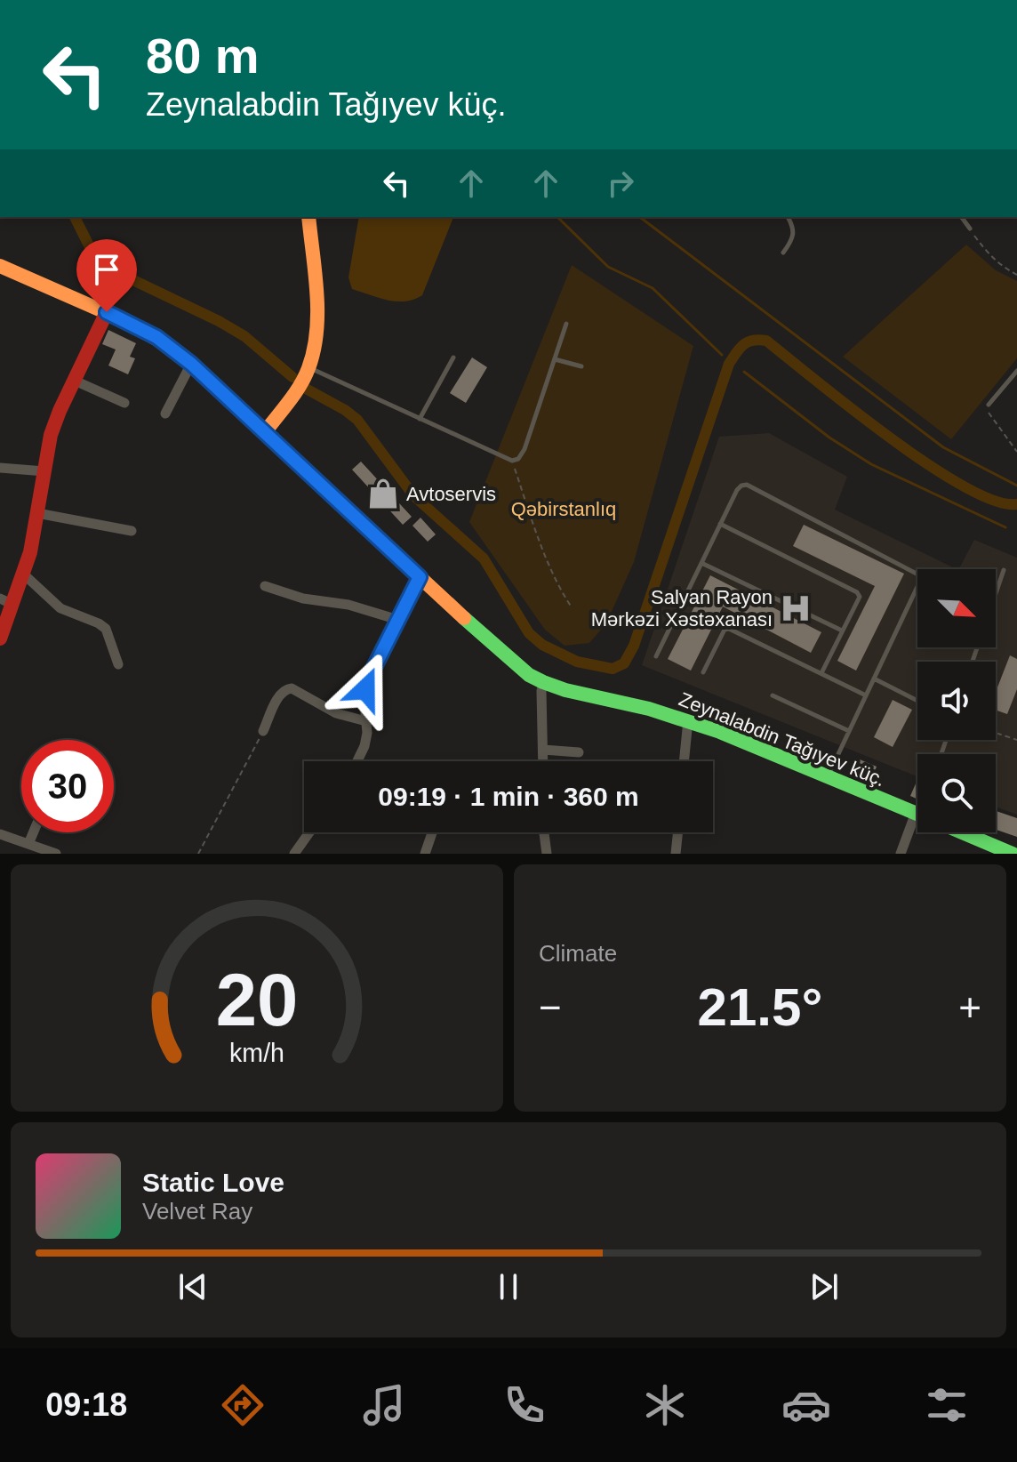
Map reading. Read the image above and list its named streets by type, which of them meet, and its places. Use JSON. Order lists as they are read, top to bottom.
{
  "streets": {
    "main road": ["Zeynalabdin Tağıyev küç."]
  },
  "parks": ["Qəbirstanlıq"],
  "places": {
    "shop": ["Avtoservis"],
    "hospital": ["Salyan Rayon Mərkəzi Xəstəxanası"]
  },
  "north": "bottom right",
  "page": {
    "turn": ["80 m", "Zeynalabdin Tağıyev küç."],
    "limit": "30",
    "trip": "09:19 · 1 min · 360 m",
    "tile": "Climate",
    "heat": ["−", "21.5°", "+"],
    "song": ["Static Love", "Velvet Ray"],
    "tabs": "09:18",
    "gauge": ["20", "km/h"]
  }
}
